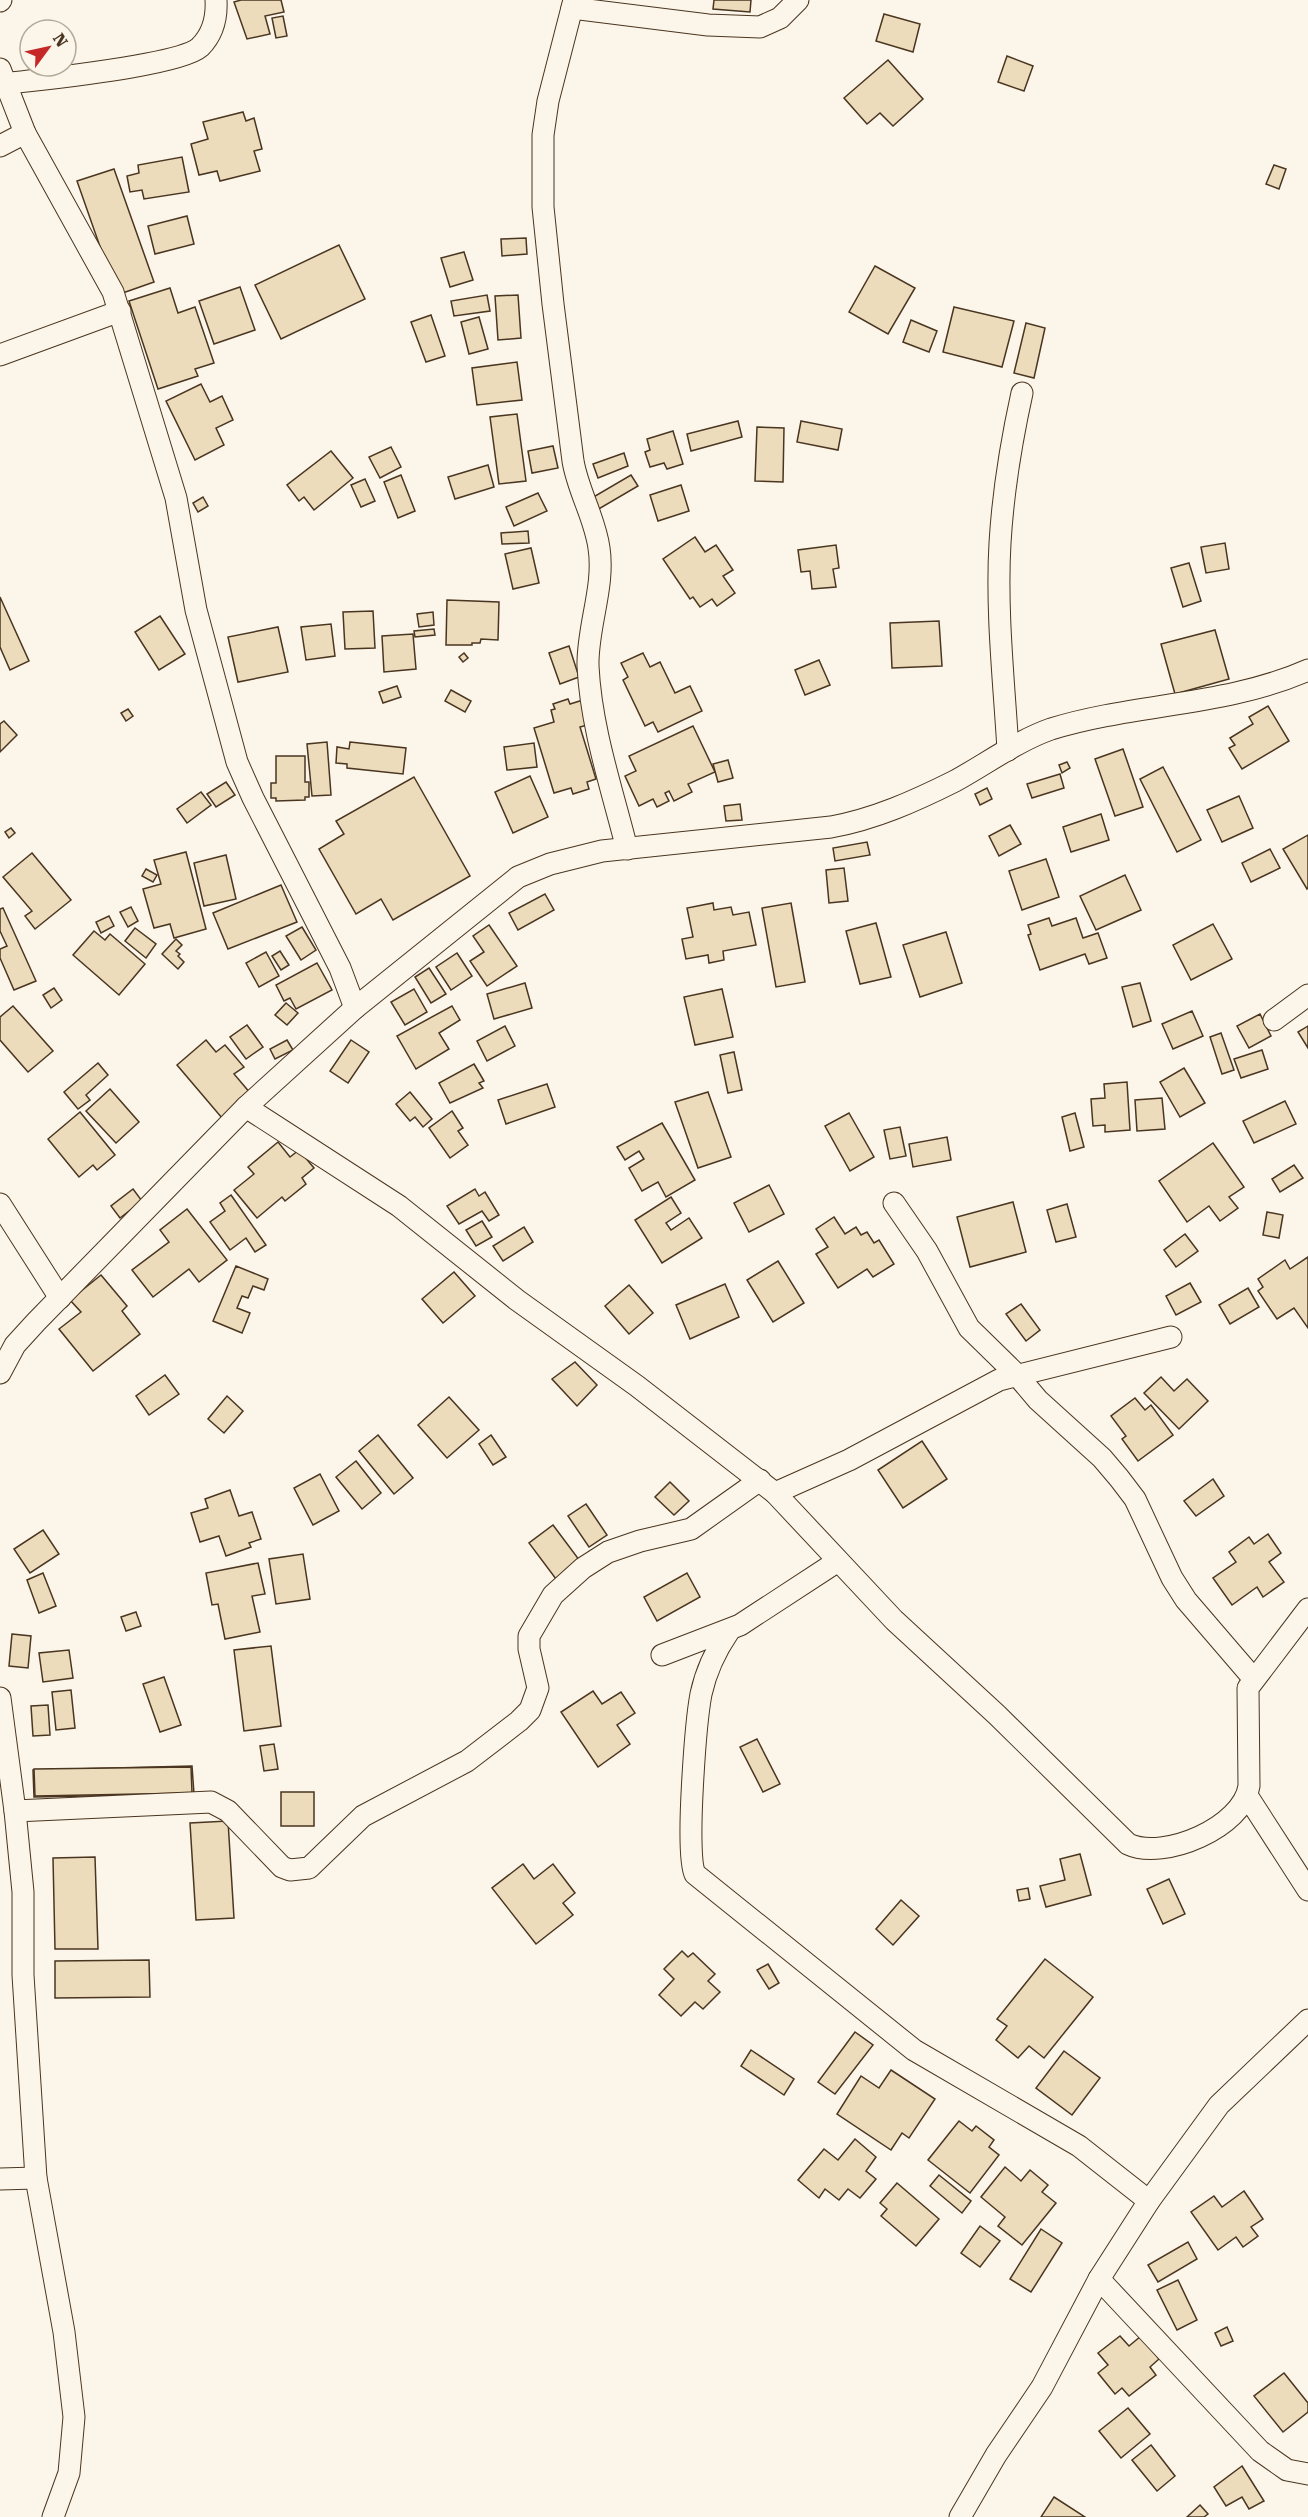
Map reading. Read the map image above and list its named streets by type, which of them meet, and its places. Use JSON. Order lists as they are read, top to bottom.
{
  "north": "top right"
}
